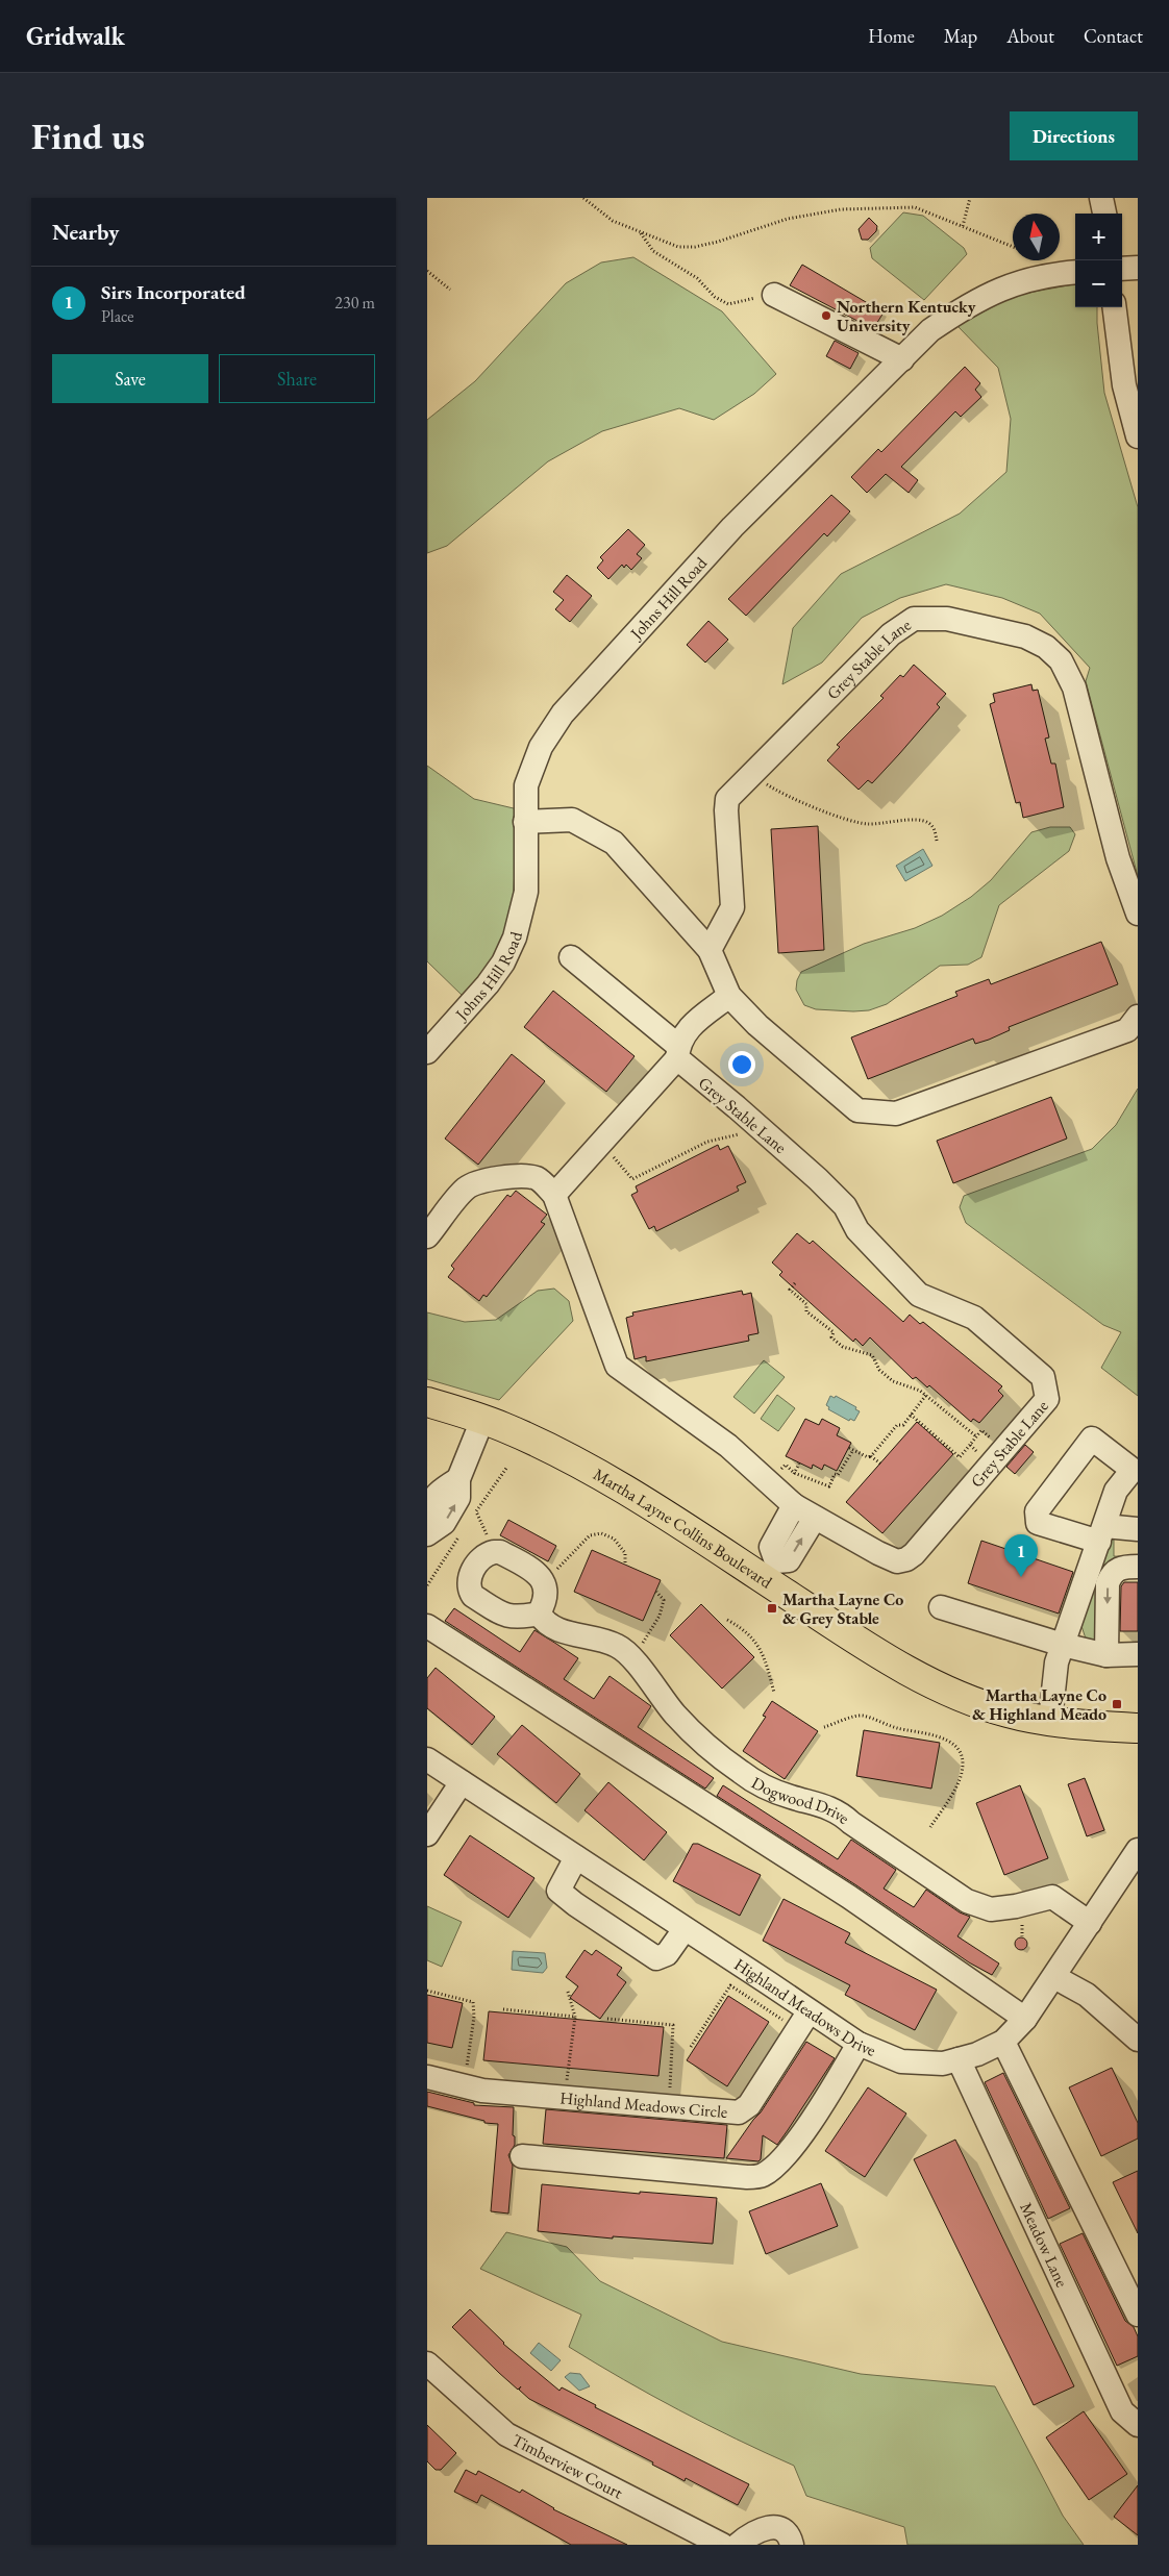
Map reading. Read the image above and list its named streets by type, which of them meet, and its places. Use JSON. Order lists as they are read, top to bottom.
{
  "streets": {
    "main road": ["Martha Layne Collins Boulevard"],
    "street": [
      "Johns Hill Road",
      "Grey Stable Lane",
      "Dogwood Drive",
      "Highland Meadows Drive",
      "Highland Meadows Circle",
      "Meadow Lane",
      "Timberview Court"
    ]
  },
  "crossings": [
    ["Dogwood Drive", "Highland Meadows Drive"],
    ["Highland Meadows Drive", "Highland Meadows Circle"],
    ["Highland Meadows Drive", "Meadow Lane"]
  ],
  "places": {
    "other": ["Northern Kentucky University"],
    "transit": ["Martha Layne Co & Grey Stable", "Martha Layne Co & Highland Meado"]
  },
  "north": "top",
  "page": {
    "header": "Gridwalk",
    "nav": [
      "Home",
      "Map",
      "About",
      "Contact"
    ],
    "buttons": [
      "Directions",
      ["Save", "Share"]
    ],
    "title": "Find us",
    "heading": "Nearby",
    "map_buttons": ["+", "−"],
    "list": [
      {
        "mark": "1",
        "name": "Sirs Incorporated",
        "note": "Place",
        "value": "230 m"
      }
    ],
    "pins": "1"
  }
}
